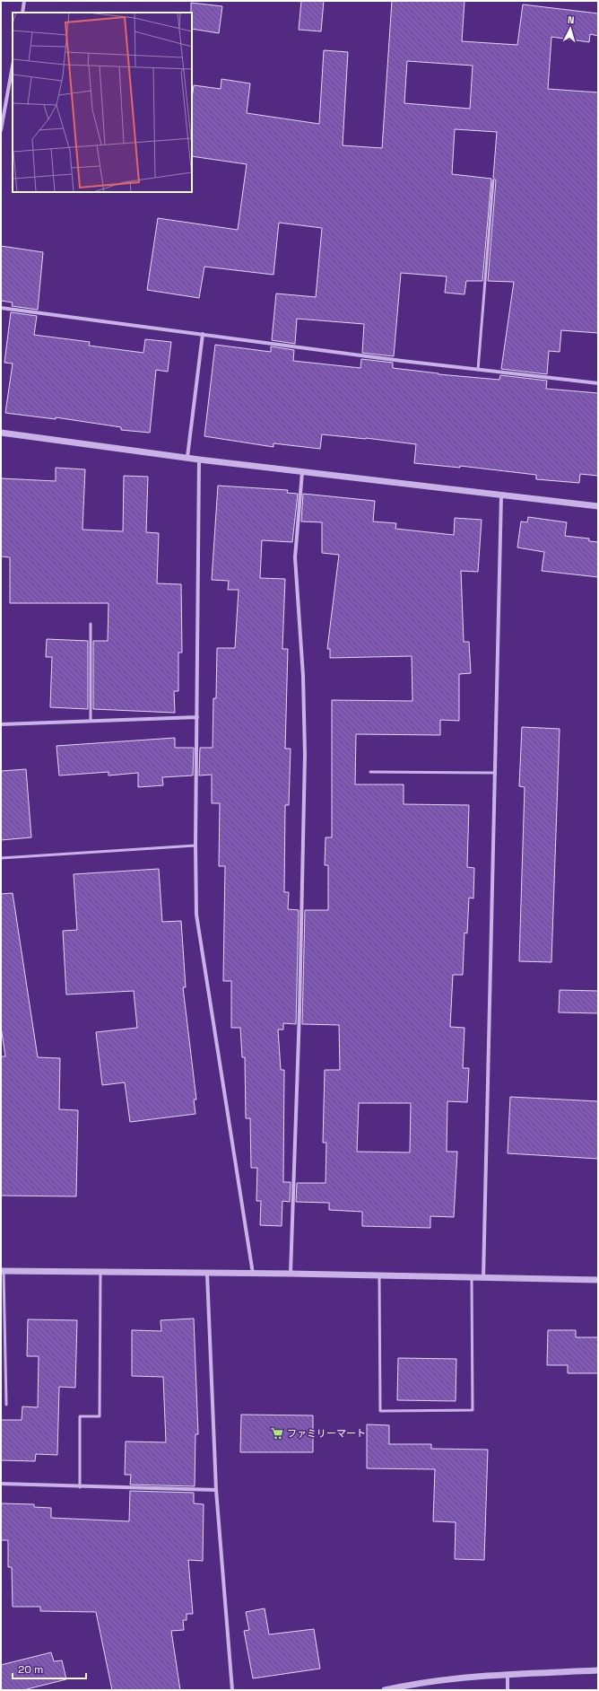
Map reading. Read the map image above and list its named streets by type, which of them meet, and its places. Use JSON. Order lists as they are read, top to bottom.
{
  "places": {
    "supermarket": ["ファミリーマート"]
  },
  "scale_bar": "20 m",
  "north": "top"
}
